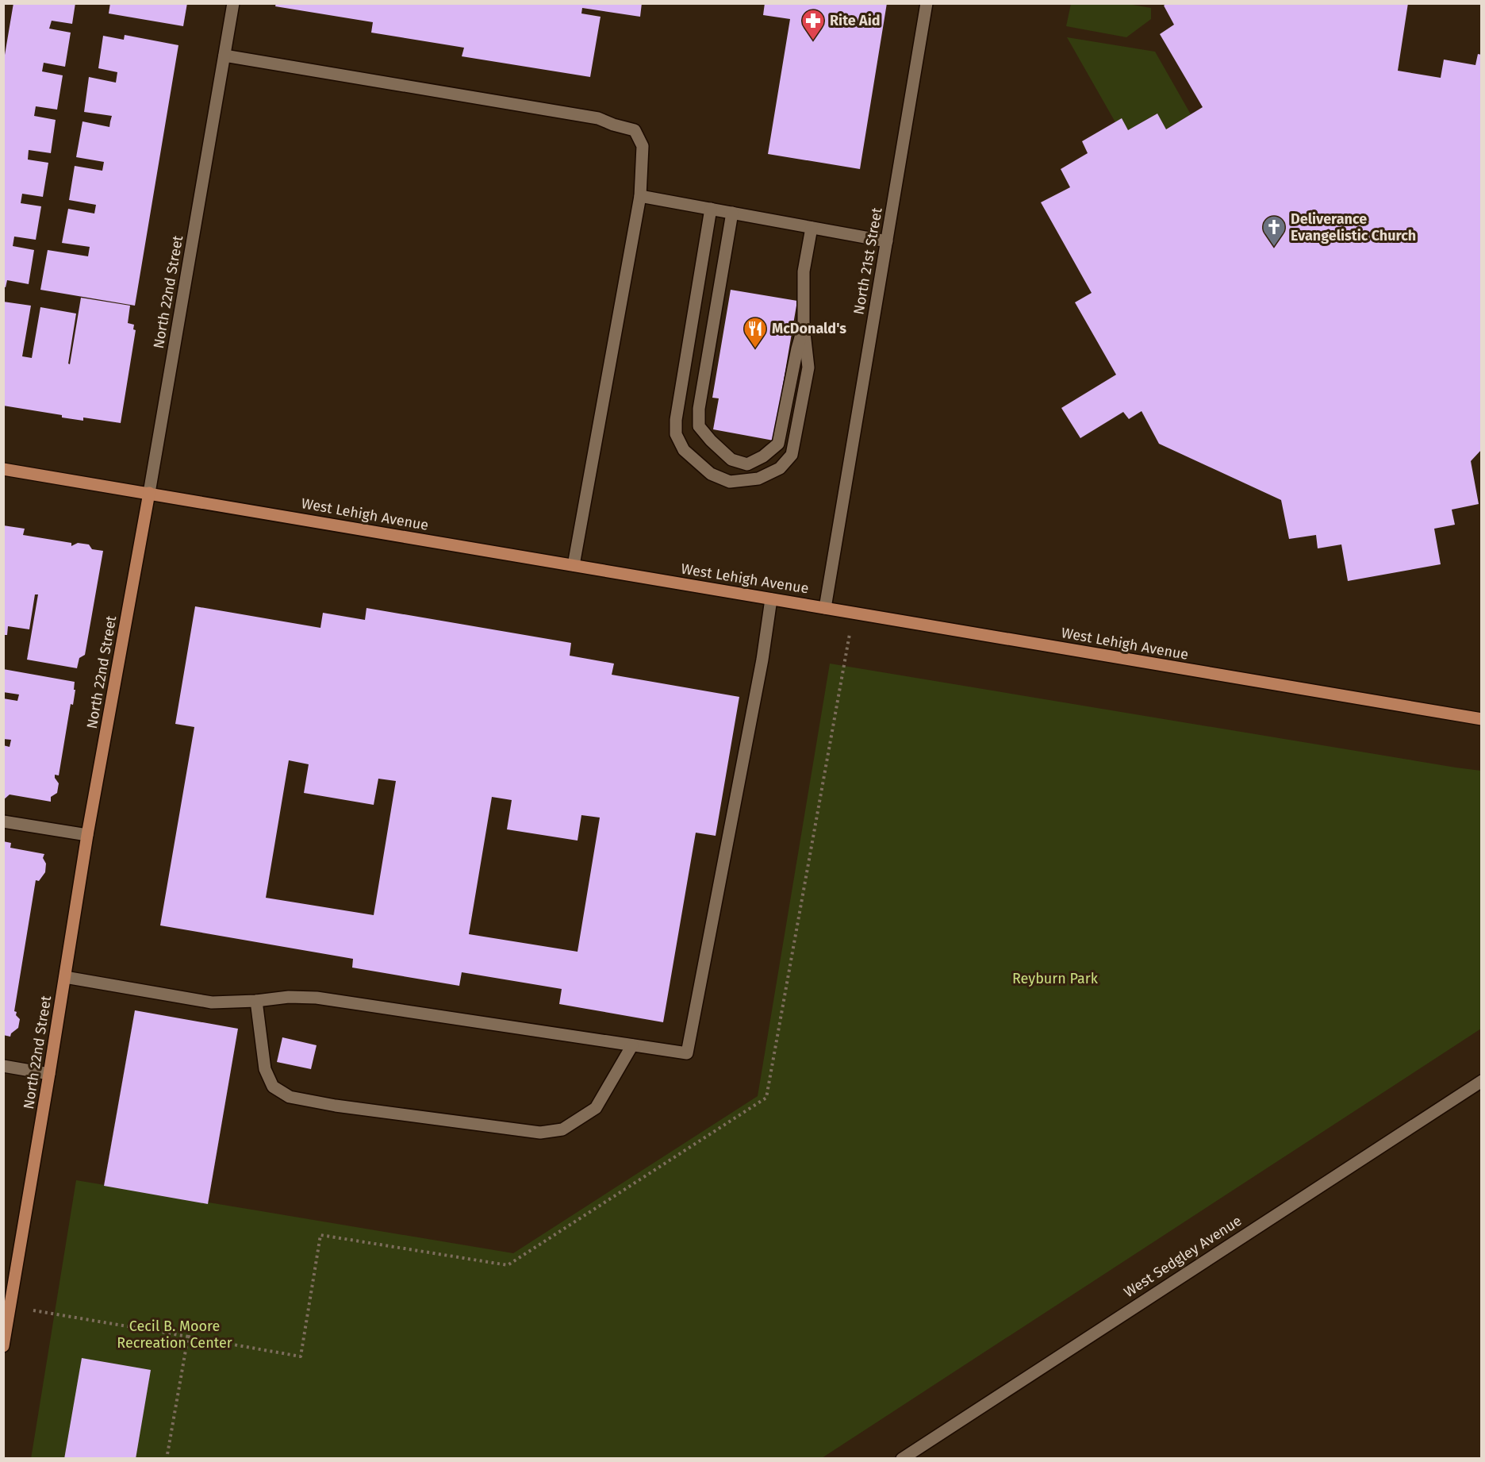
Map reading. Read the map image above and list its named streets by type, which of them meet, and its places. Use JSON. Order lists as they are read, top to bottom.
{
  "streets": {
    "main road": ["North 22nd Street", "West Lehigh Avenue"],
    "street": ["North 21st Street", "West Sedgley Avenue"]
  },
  "crossings": [
    ["North 21st Street", "West Lehigh Avenue"],
    ["North 22nd Street", "West Lehigh Avenue"]
  ],
  "parks": ["Reyburn Park", "Cecil B. Moore Recreation Center"],
  "places": {
    "pharmacy": ["Rite Aid"],
    "church": ["Deliverance Evangelistic Church"],
    "restaurant": ["McDonald's"]
  }
}
